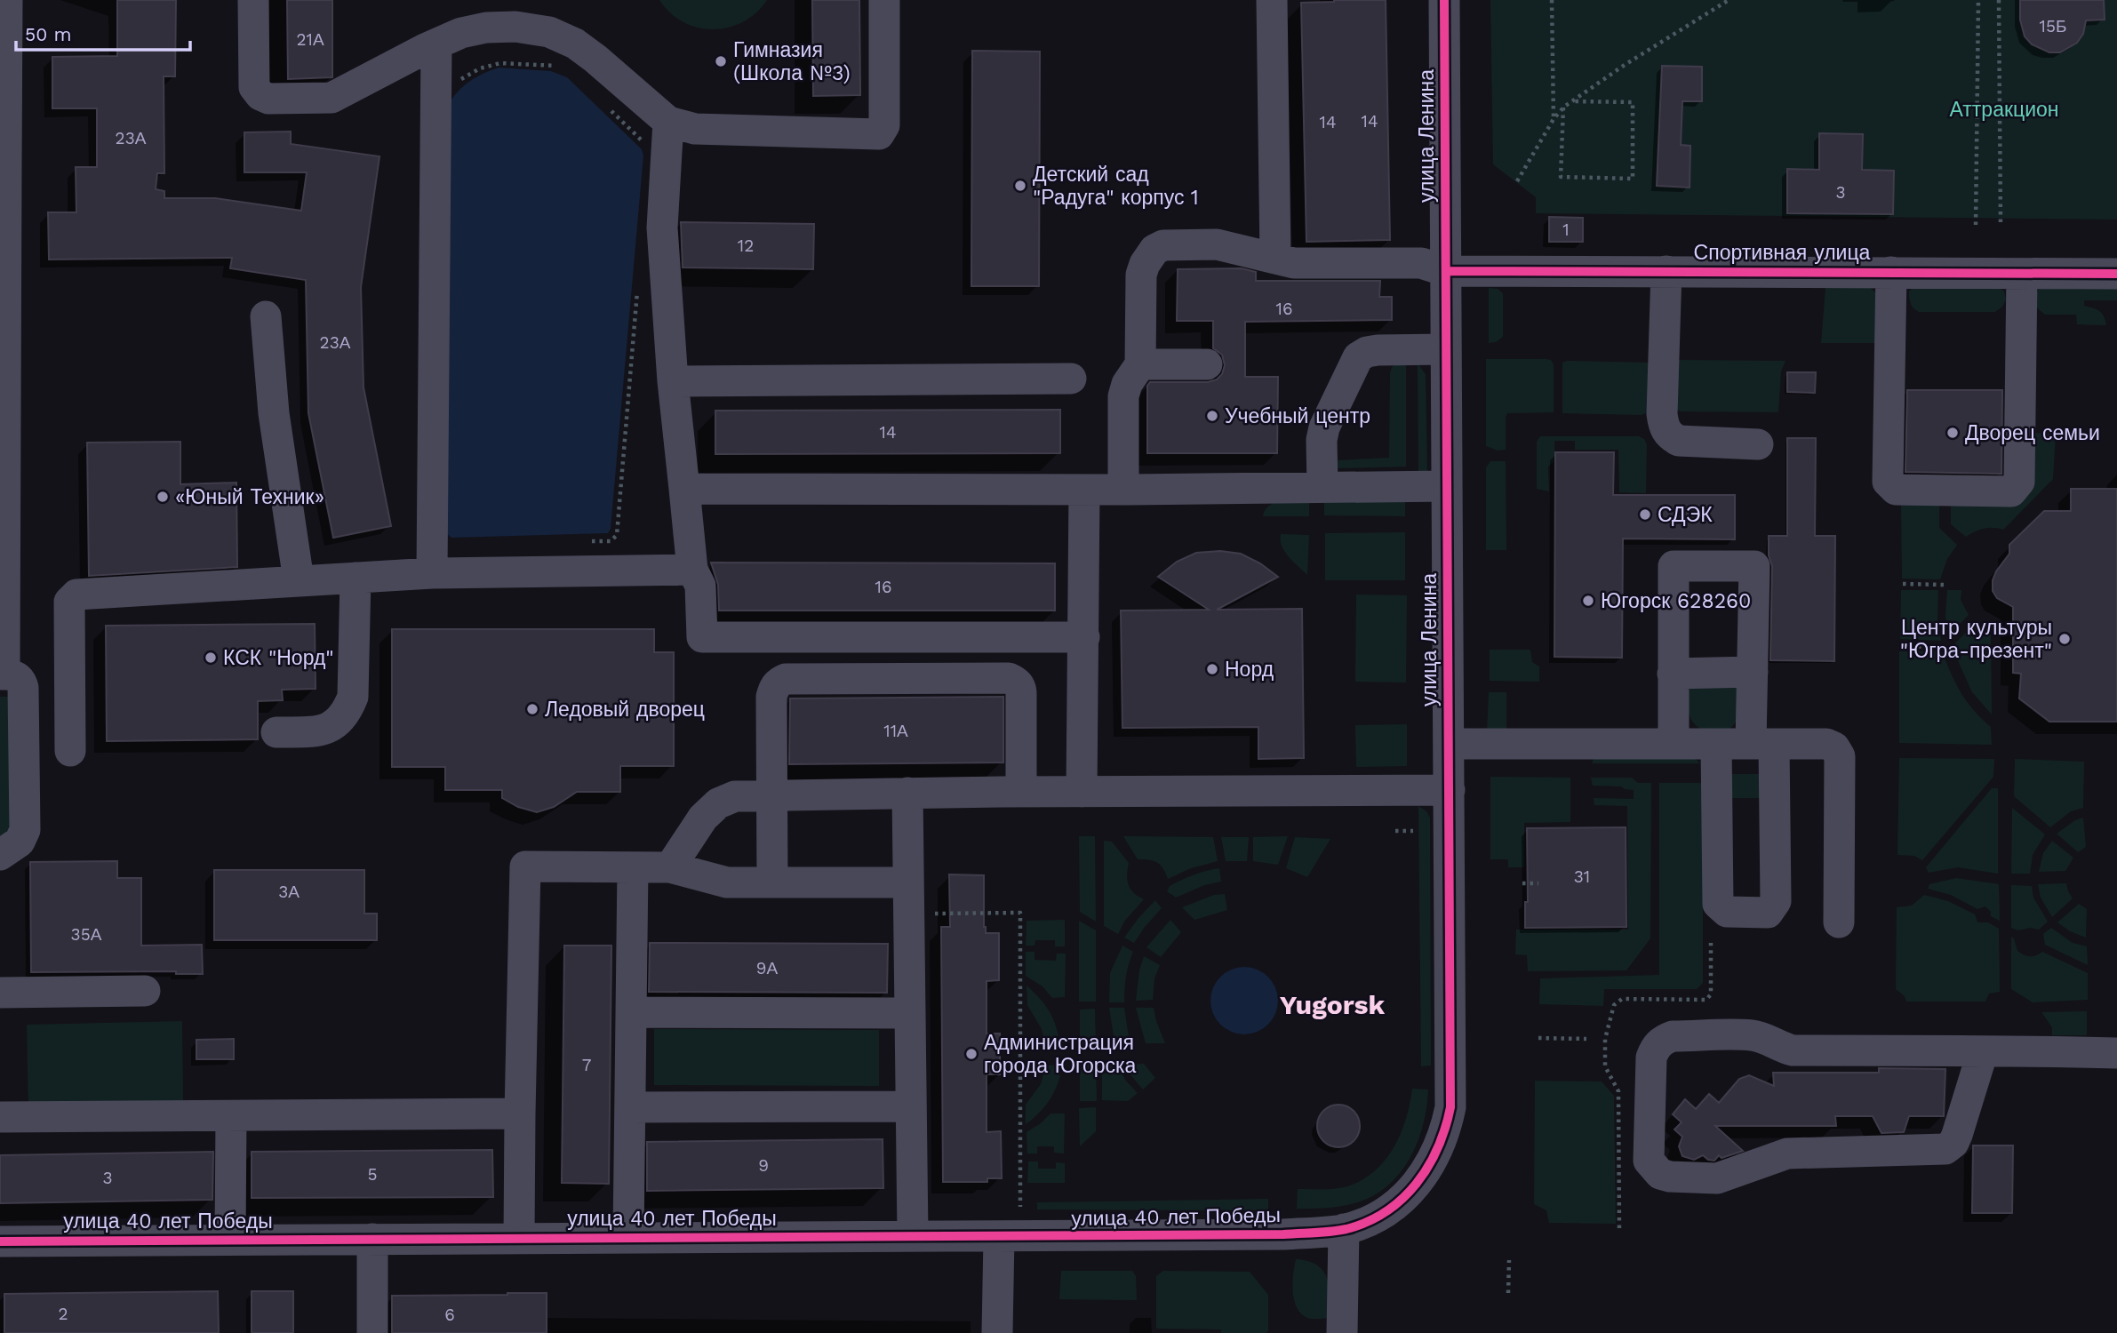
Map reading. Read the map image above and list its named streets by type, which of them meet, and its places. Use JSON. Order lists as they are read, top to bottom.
{
  "streets": {
    "street": ["улица Ленина", "Спортивная улица", "улица 40 лет Победы"]
  },
  "crossings": [
    ["улица Ленина", "Спортивная улица"],
    ["улица Ленина", "улица 40 лет Победы"]
  ],
  "districts": ["Yugorsk"],
  "parks": ["Аттракцион"],
  "places": [
    "Гимназия (Школа №3)",
    "Детский сад \"Радуга\" корпус 1",
    "Учебный центр",
    "Дворец семьи",
    "«Юный Техник»",
    "СДЭК",
    "Югорск 628260",
    "Центр культуры \"Югра-презент\"",
    "КСК \"Норд\"",
    "Норд",
    "Ледовый дворец",
    "Администрация города Югорска"
  ],
  "house_numbers": [
    "15Б",
    "21А",
    "14",
    "14",
    "23А",
    "3",
    "1",
    "12",
    "16",
    "23А",
    "14",
    "16",
    "11А",
    "31",
    "3А",
    "35А",
    "9А",
    "7",
    "9",
    "5",
    "3",
    "2",
    "6"
  ],
  "scale_bar": "50 m"
}
